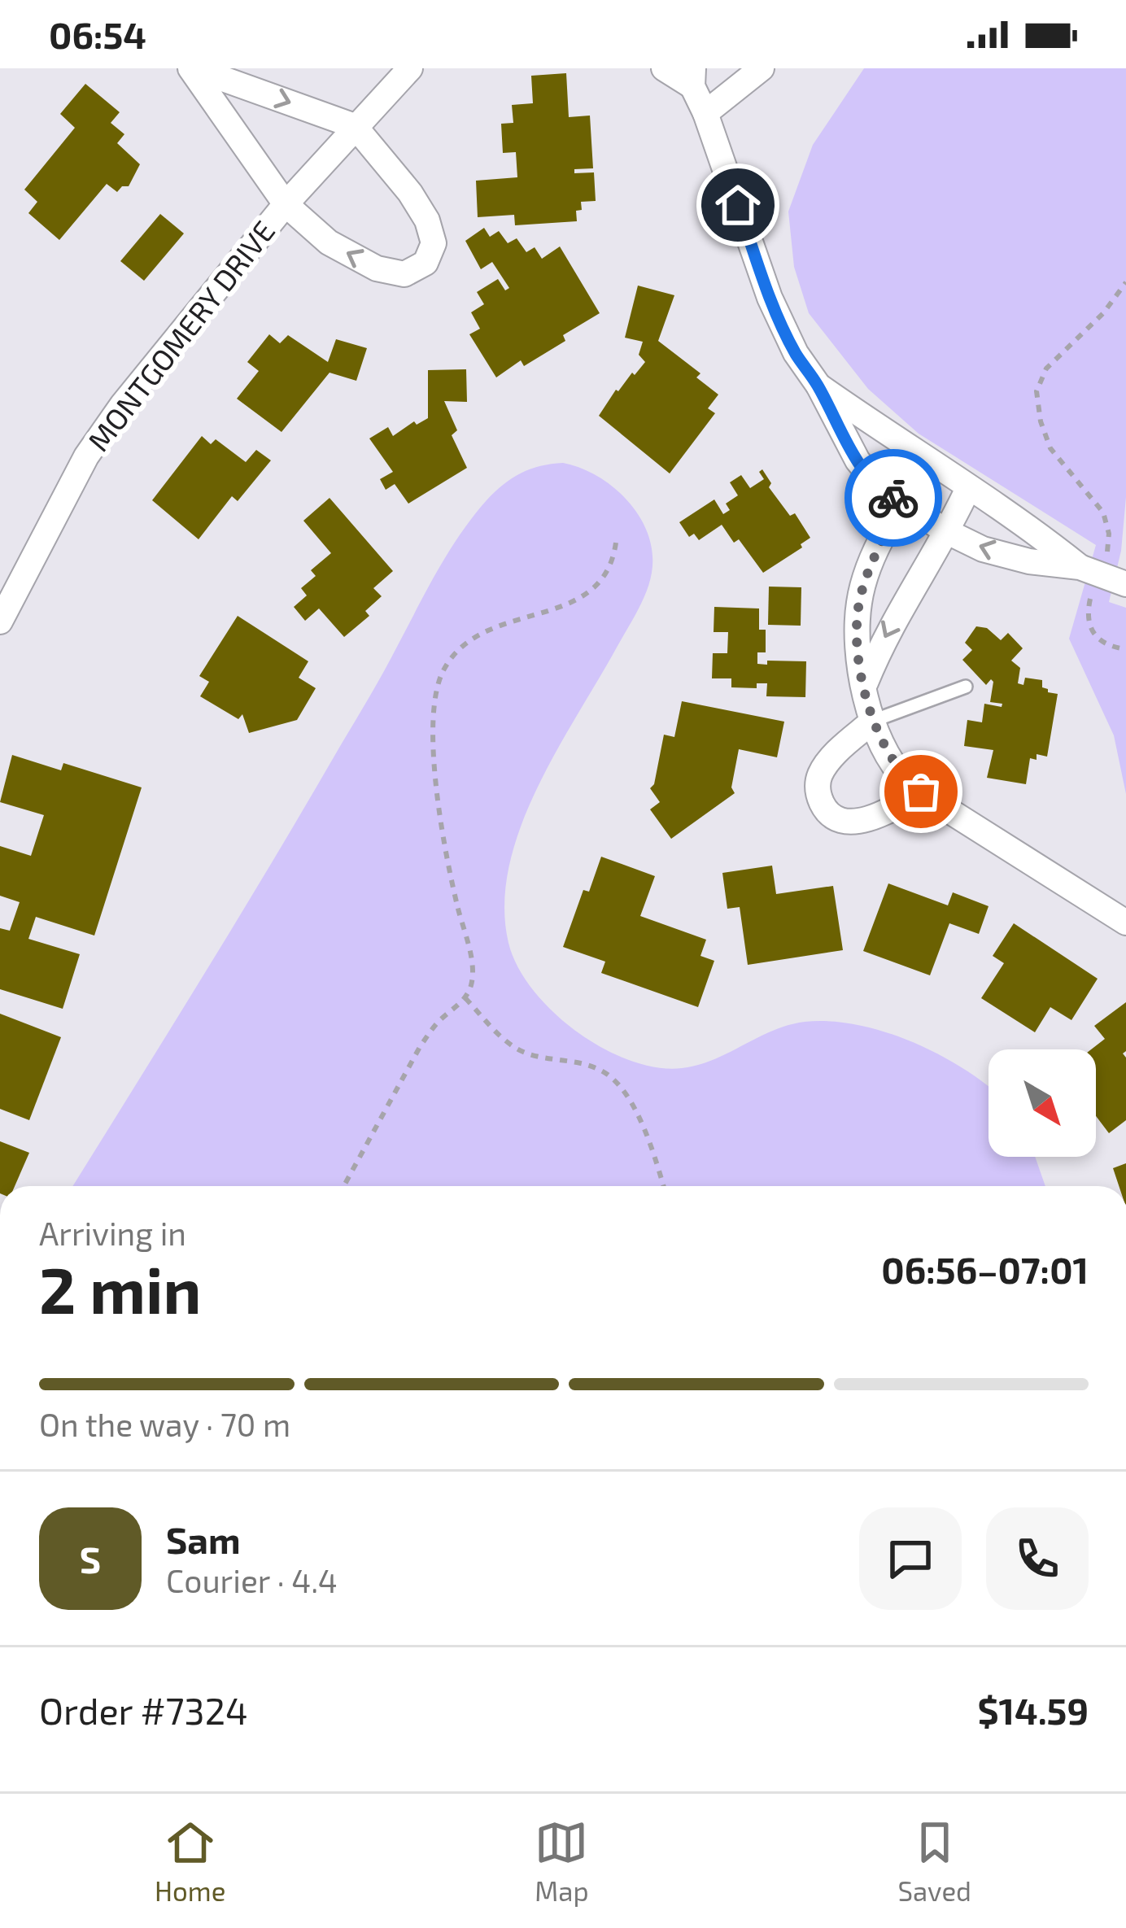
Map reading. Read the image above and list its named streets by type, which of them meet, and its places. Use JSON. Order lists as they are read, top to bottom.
{
  "streets": {
    "street": ["MONTGOMERY DRIVE"]
  },
  "north": "bottom right",
  "page": {
    "status": "06:54",
    "heading": ["2 min", "Arriving in", "06:56–07:01"],
    "panel": [
      "Sam",
      "Courier · 4.4",
      "Order #7324",
      "$14.59"
    ],
    "bar": "On the way · 70 m",
    "round": "S",
    "tabs": ["Home", "Map", "Saved"]
  }
}
